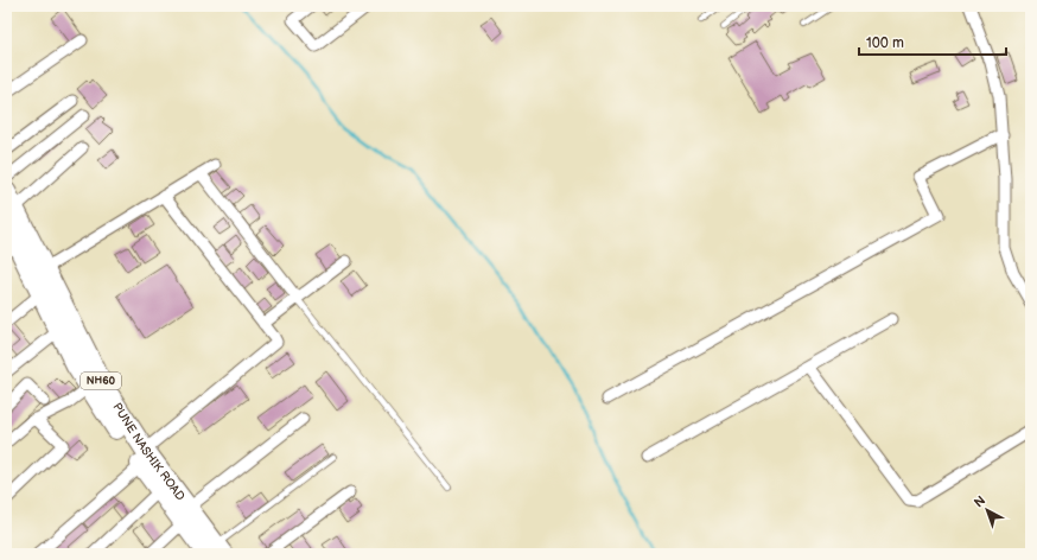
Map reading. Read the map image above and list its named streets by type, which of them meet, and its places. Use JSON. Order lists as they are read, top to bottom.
{
  "streets": {
    "highway": ["NH60", "PUNE NASHIK ROAD"]
  },
  "scale_bar": "100 m",
  "north": "top left"
}
